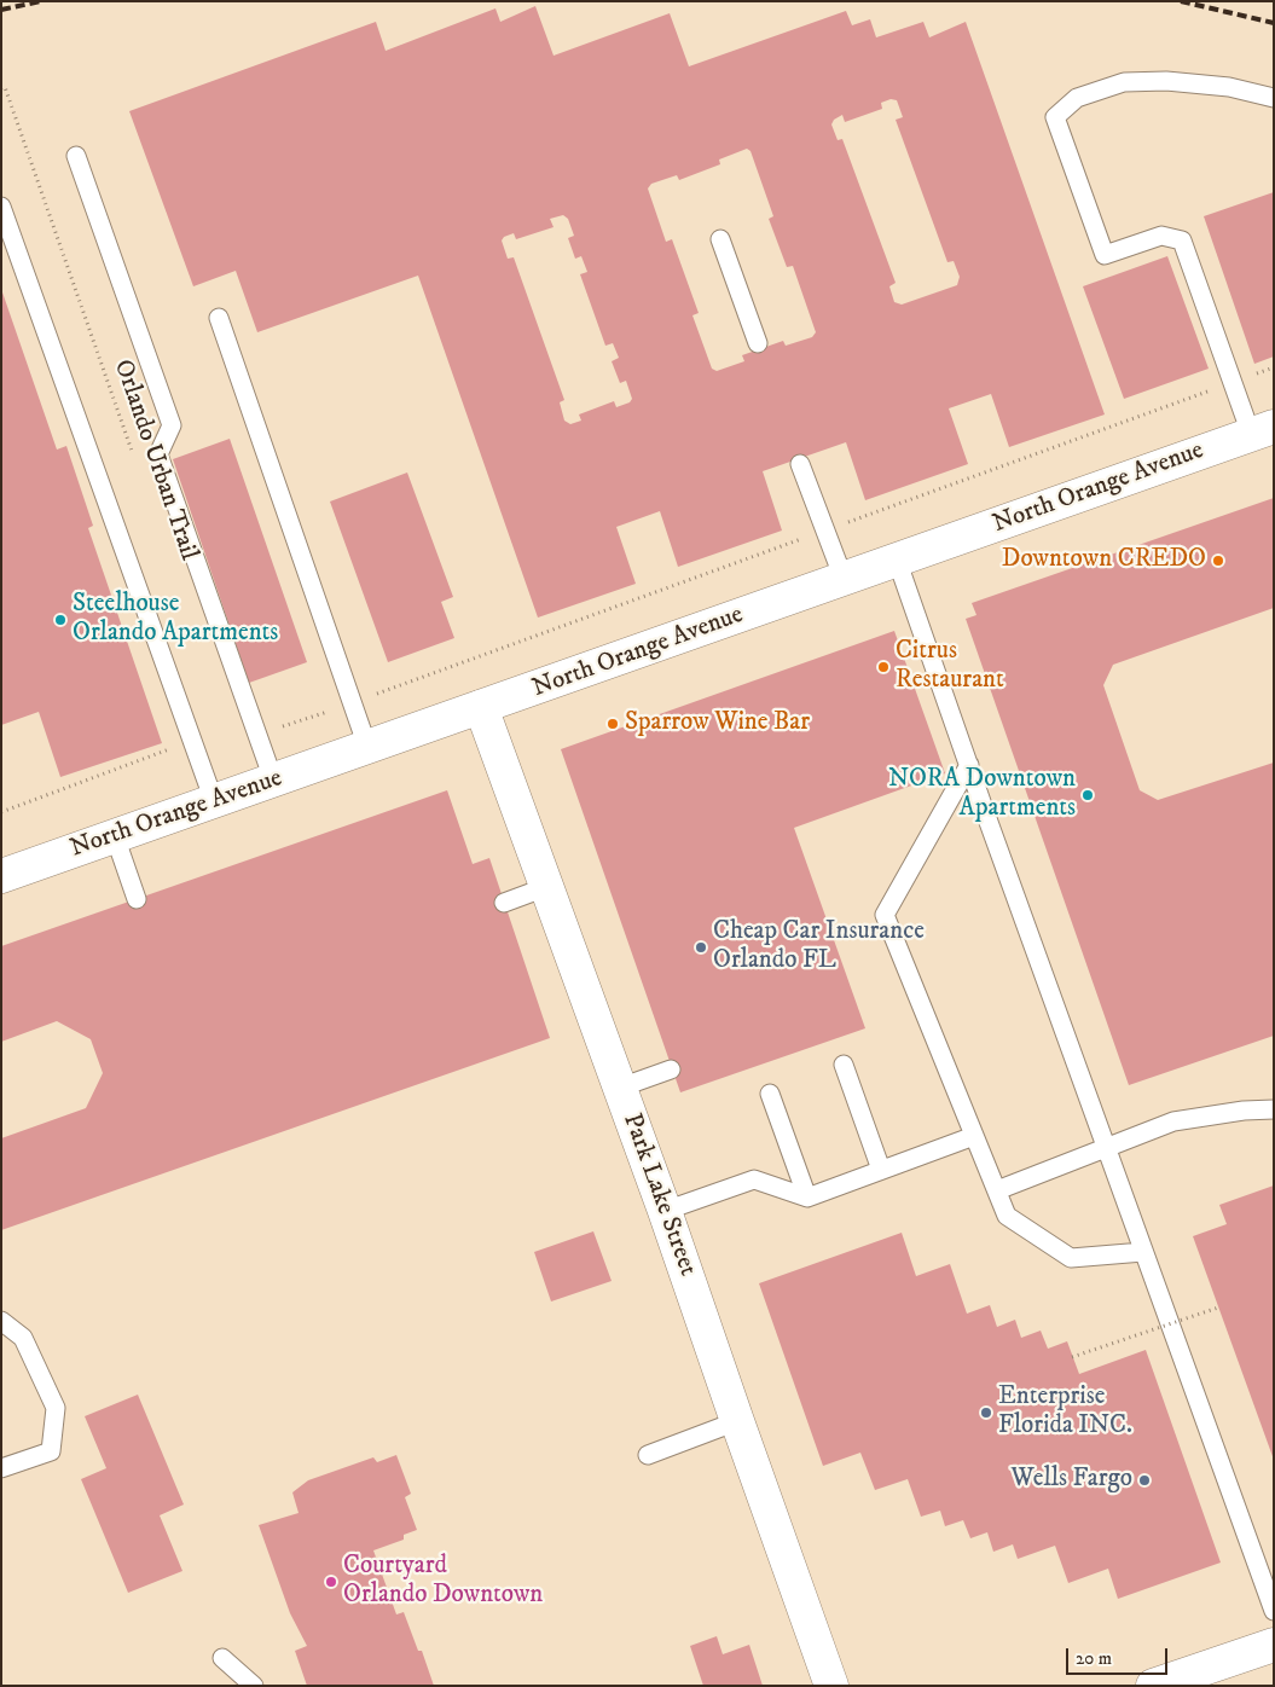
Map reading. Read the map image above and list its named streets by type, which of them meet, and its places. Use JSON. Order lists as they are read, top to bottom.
{
  "streets": {
    "main road": ["North Orange Avenue", "Park Lake Street"],
    "path": ["Orlando Urban Trail"]
  },
  "crossings": [
    ["North Orange Avenue", "Park Lake Street"]
  ],
  "places": [
    "Downtown CREDO",
    "Steelhouse Orlando Apartments",
    "Citrus Restaurant",
    "Sparrow Wine Bar",
    "NORA Downtown Apartments",
    "Cheap Car Insurance Orlando FL",
    "Enterprise Florida INC.",
    "Wells Fargo",
    "Courtyard Orlando Downtown"
  ],
  "scale_bar": "20 m"
}
